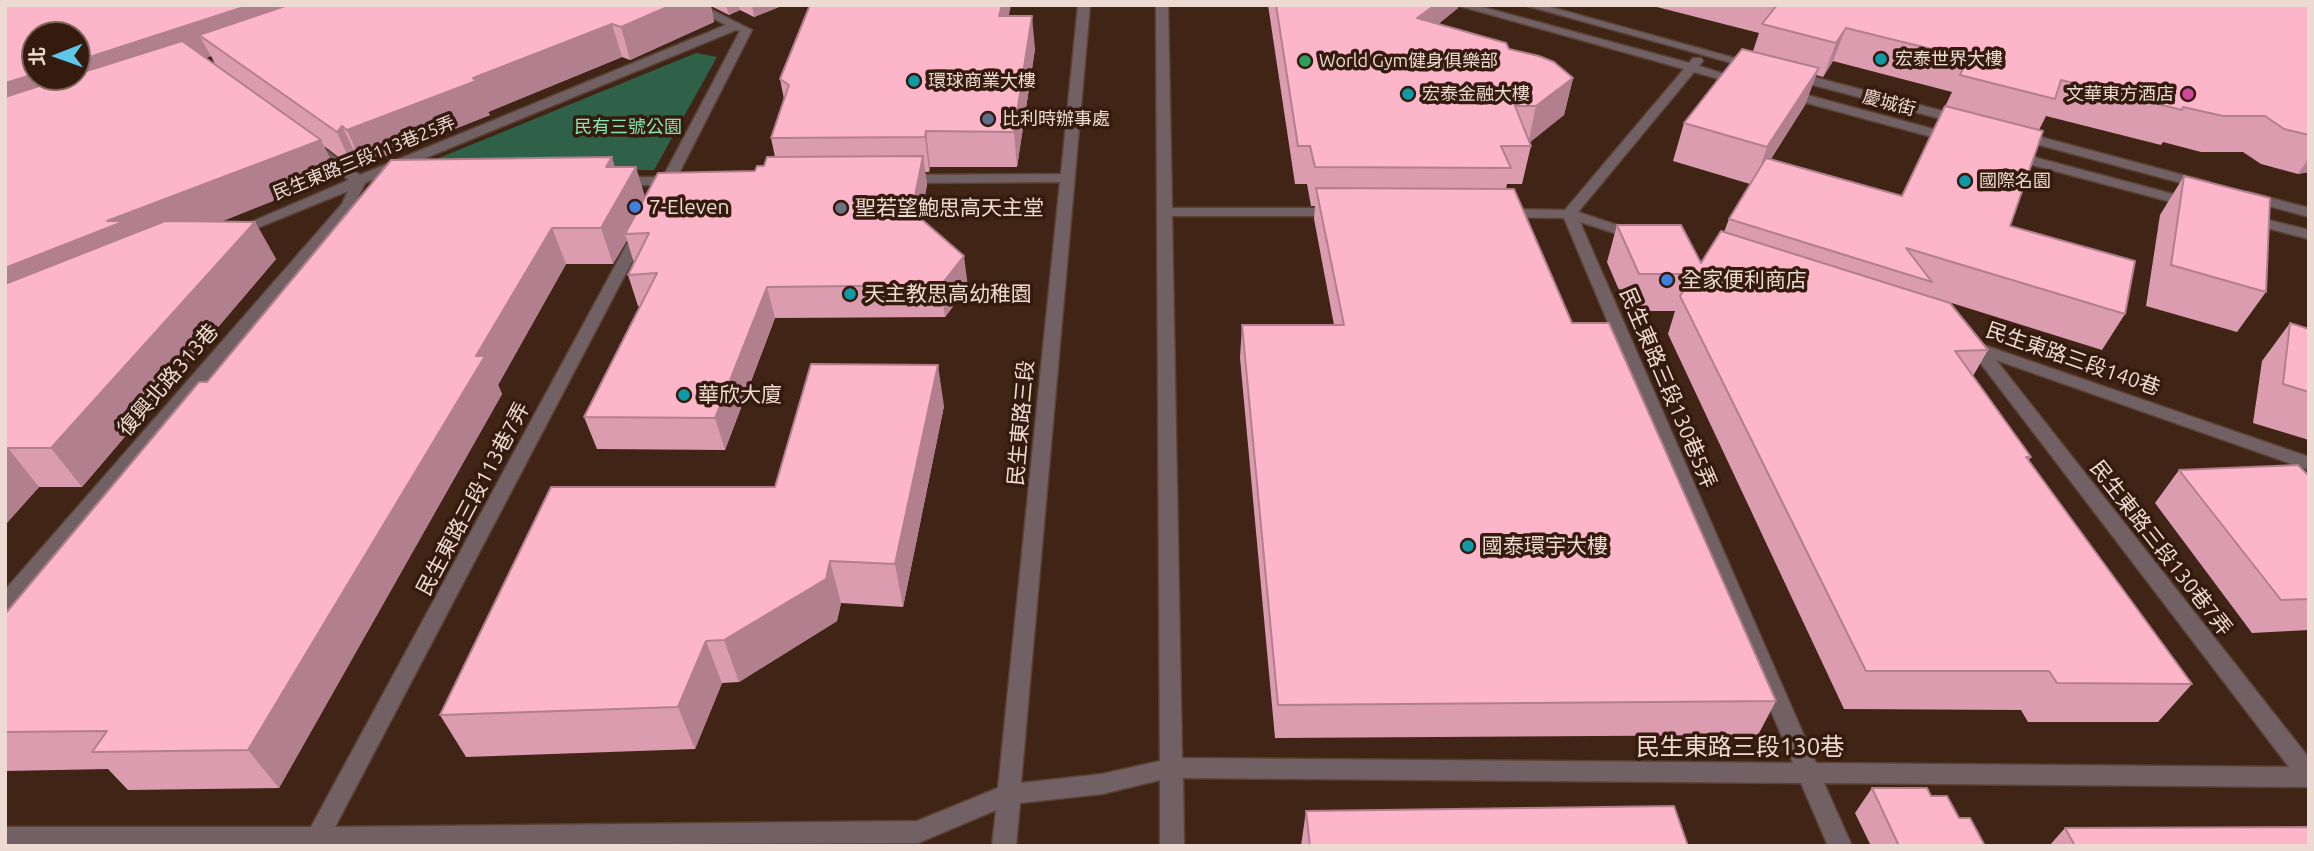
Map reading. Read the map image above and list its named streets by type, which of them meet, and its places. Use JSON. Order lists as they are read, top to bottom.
{
  "streets": {
    "street": [
      "慶城街",
      "民生東路三段113巷25弄",
      "民生東路三段140巷",
      "復興北路313巷",
      "民生東路三段130巷5弄",
      "民生東路三段",
      "民生東路三段113巷7弄",
      "民生東路三段130巷7弄",
      "民生東路三段130巷"
    ]
  },
  "crossings": [
    ["民生東路三段113巷25弄", "復興北路313巷"],
    ["民生東路三段113巷25弄", "民生東路三段113巷7弄"],
    ["民生東路三段140巷", "民生東路三段130巷7弄"],
    ["民生東路三段130巷5弄", "民生東路三段130巷"],
    ["民生東路三段", "民生東路三段130巷"],
    ["民生東路三段113巷7弄", "民生東路三段130巷"],
    ["民生東路三段130巷7弄", "民生東路三段130巷"]
  ],
  "parks": ["民有三號公園"],
  "places": [
    "宏泰世界大樓",
    "World Gym健身俱樂部",
    "環球商業大樓",
    "宏泰金融大樓",
    "文華東方酒店",
    "比利時辦事處",
    "國際名園",
    "7-Eleven",
    "聖若望鮑思高天主堂",
    "全家便利商店",
    "天主教思高幼稚園",
    "華欣大廈",
    "國泰環宇大樓"
  ],
  "north": "left"
}
